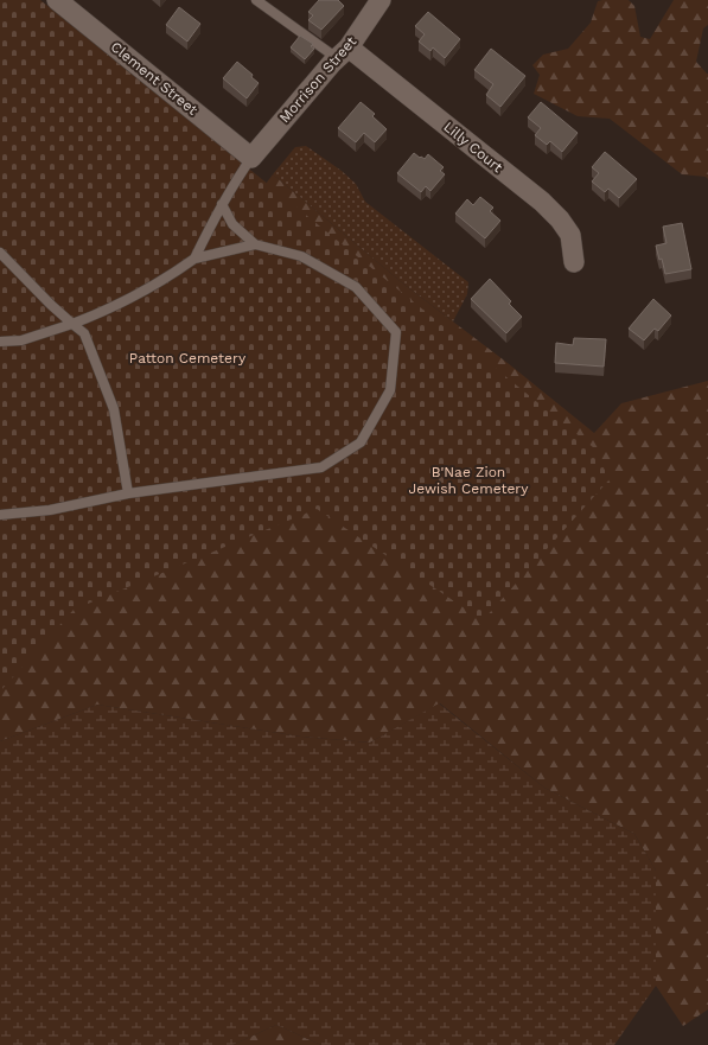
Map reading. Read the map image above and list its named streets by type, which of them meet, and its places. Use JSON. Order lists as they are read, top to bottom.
{
  "streets": {
    "street": ["Clement Street", "Morrison Street", "Lilly Court"]
  },
  "crossings": [
    ["Clement Street", "Morrison Street"],
    ["Morrison Street", "Lilly Court"]
  ],
  "parks": ["Patton Cemetery", "B'Nae Zion Jewish Cemetery"]
}
